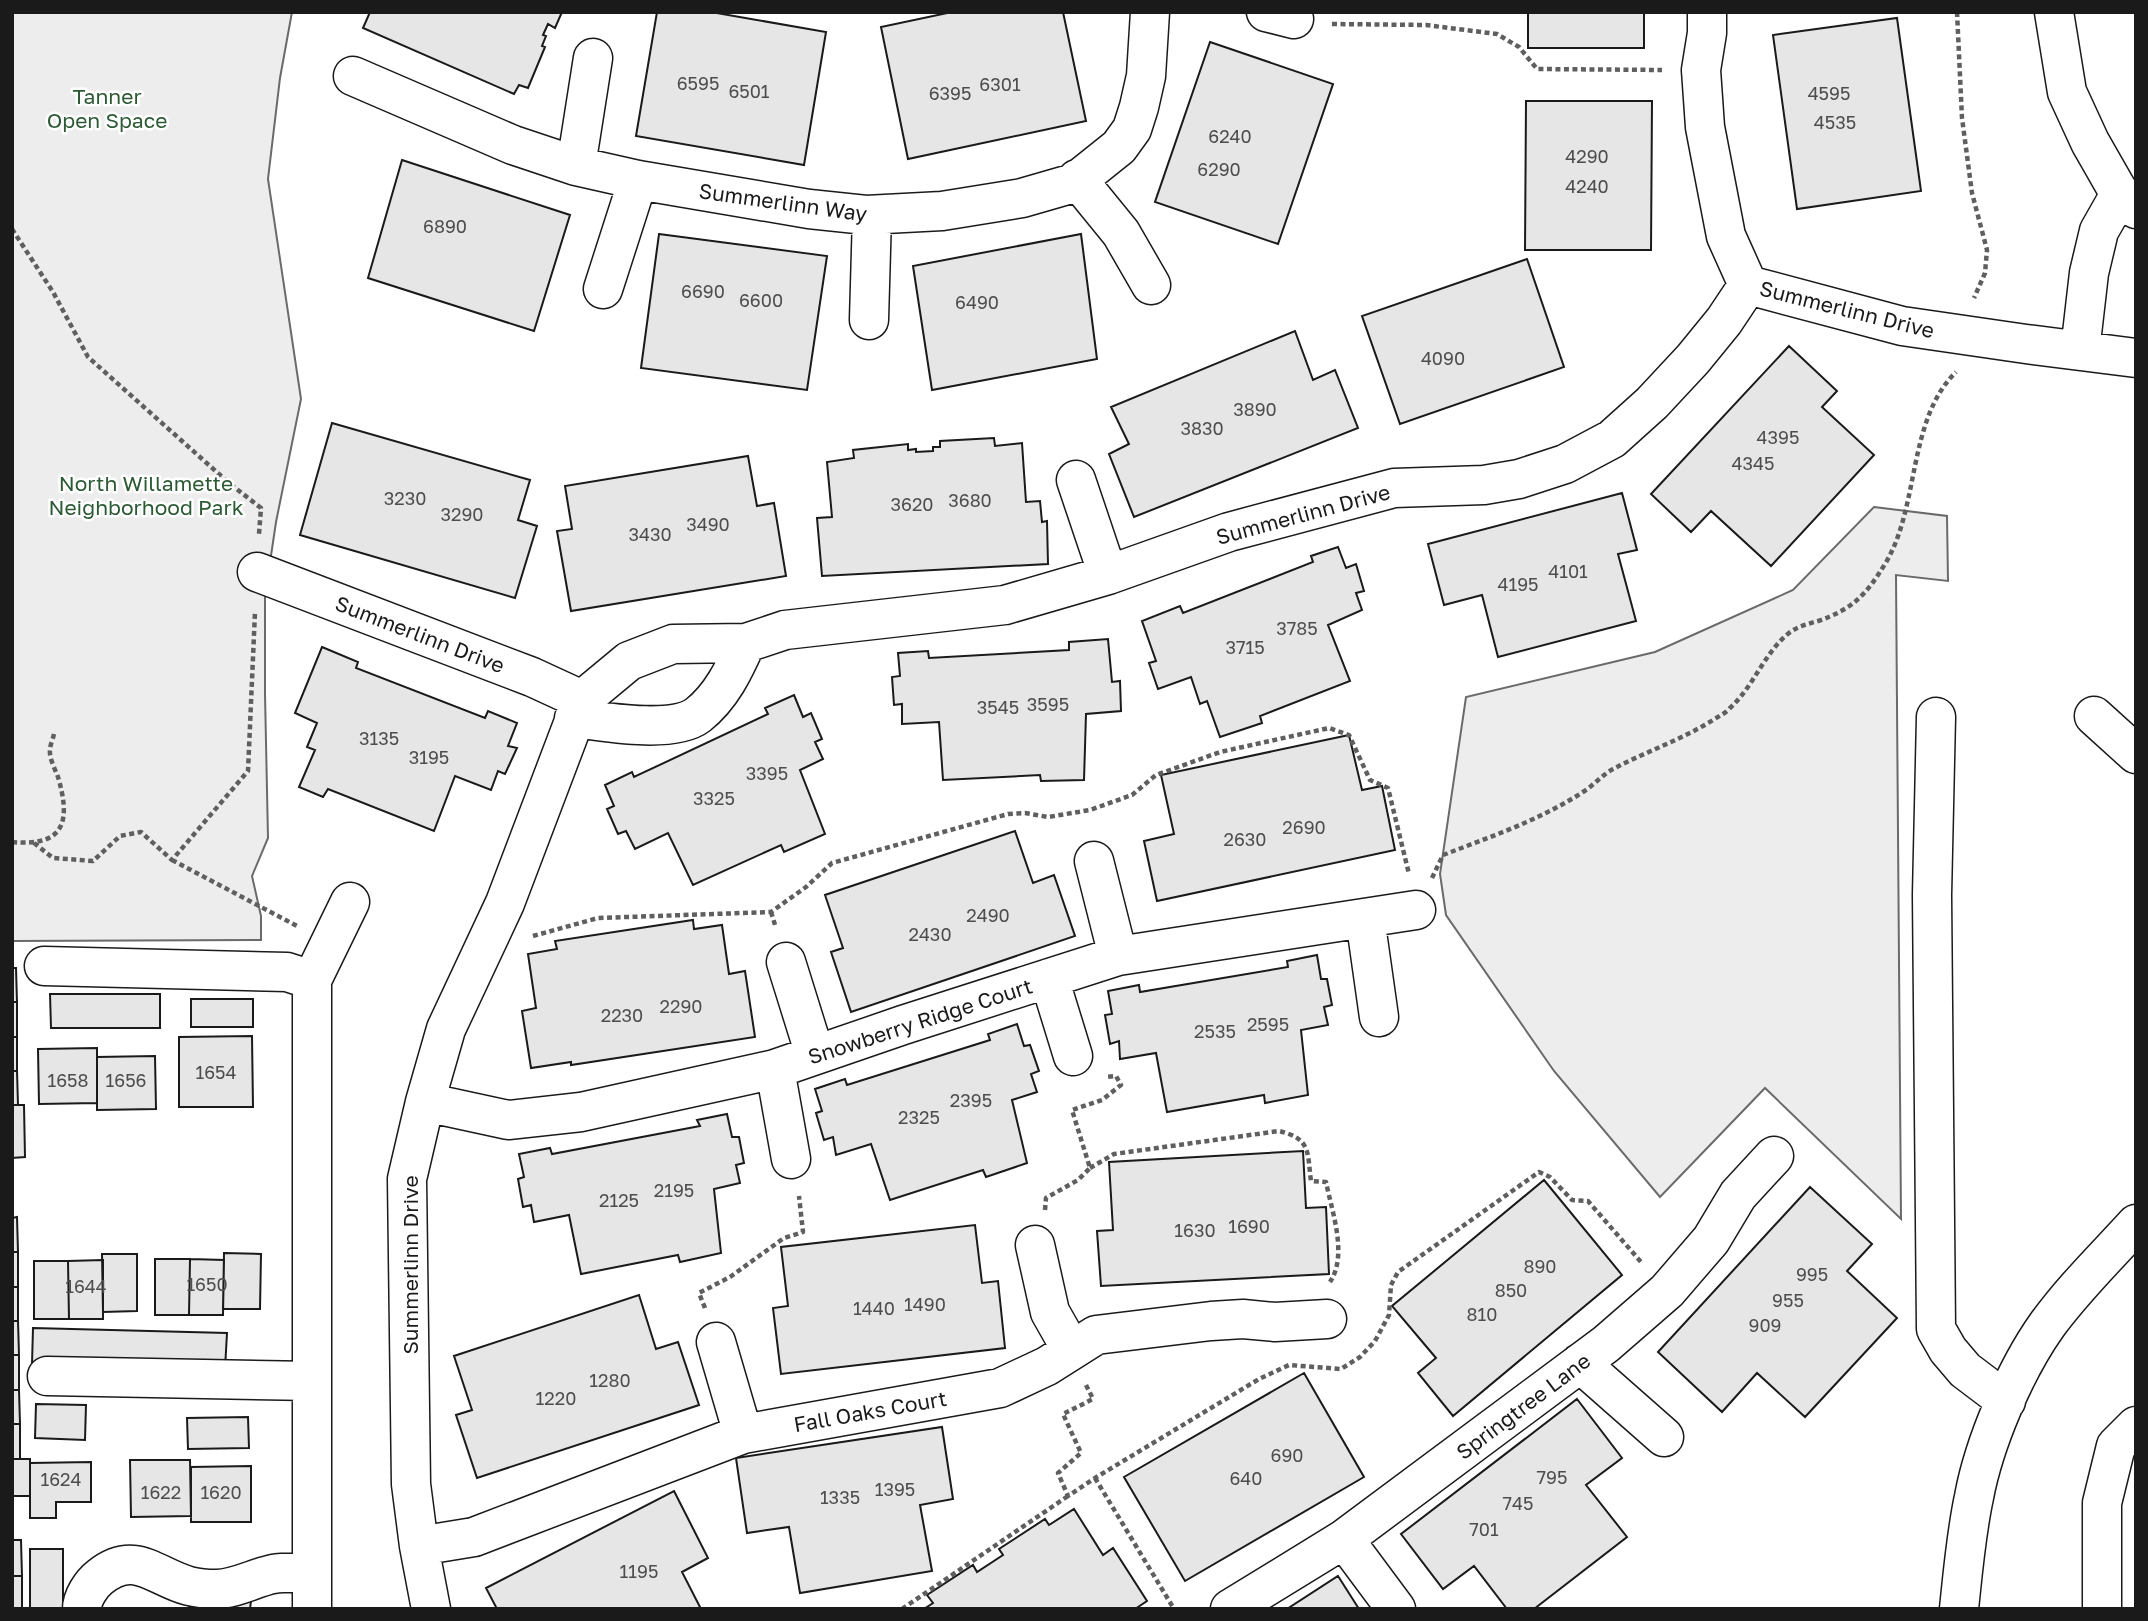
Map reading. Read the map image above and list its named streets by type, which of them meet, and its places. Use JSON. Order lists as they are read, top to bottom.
{
  "streets": {
    "street": [
      "Summerlinn Way",
      "Summerlinn Drive",
      "Snowberry Ridge Court",
      "Springtree Lane",
      "Fall Oaks Court"
    ]
  },
  "crossings": [
    ["Summerlinn Drive", "Snowberry Ridge Court"],
    ["Summerlinn Drive", "Fall Oaks Court"]
  ],
  "parks": ["Tanner Open Space", "North Willamette Neighborhood Park"],
  "house_numbers": [
    "6595",
    "6301",
    "6501",
    "6395",
    "4595",
    "4535",
    "6240",
    "4290",
    "6290",
    "4240",
    "6890",
    "6690",
    "6600",
    "6490",
    "4090",
    "3890",
    "3830",
    "4395",
    "4345",
    "3230",
    "3680",
    "3620",
    "3290",
    "3490",
    "3430",
    "4101",
    "4195",
    "3785",
    "3715",
    "3595",
    "3545",
    "3135",
    "3195",
    "3395",
    "3325",
    "2690",
    "2630",
    "2490",
    "2430",
    "2290",
    "2230",
    "2595",
    "2535",
    "1654",
    "1658",
    "1656",
    "2395",
    "2325",
    "2195",
    "2125",
    "1690",
    "1630",
    "890",
    "995",
    "1650",
    "1644",
    "850",
    "955",
    "1490",
    "1440",
    "810",
    "909",
    "1280",
    "1220",
    "690",
    "795",
    "640",
    "1624",
    "1395",
    "1622",
    "1620",
    "1335",
    "745",
    "701",
    "1195"
  ]
}
